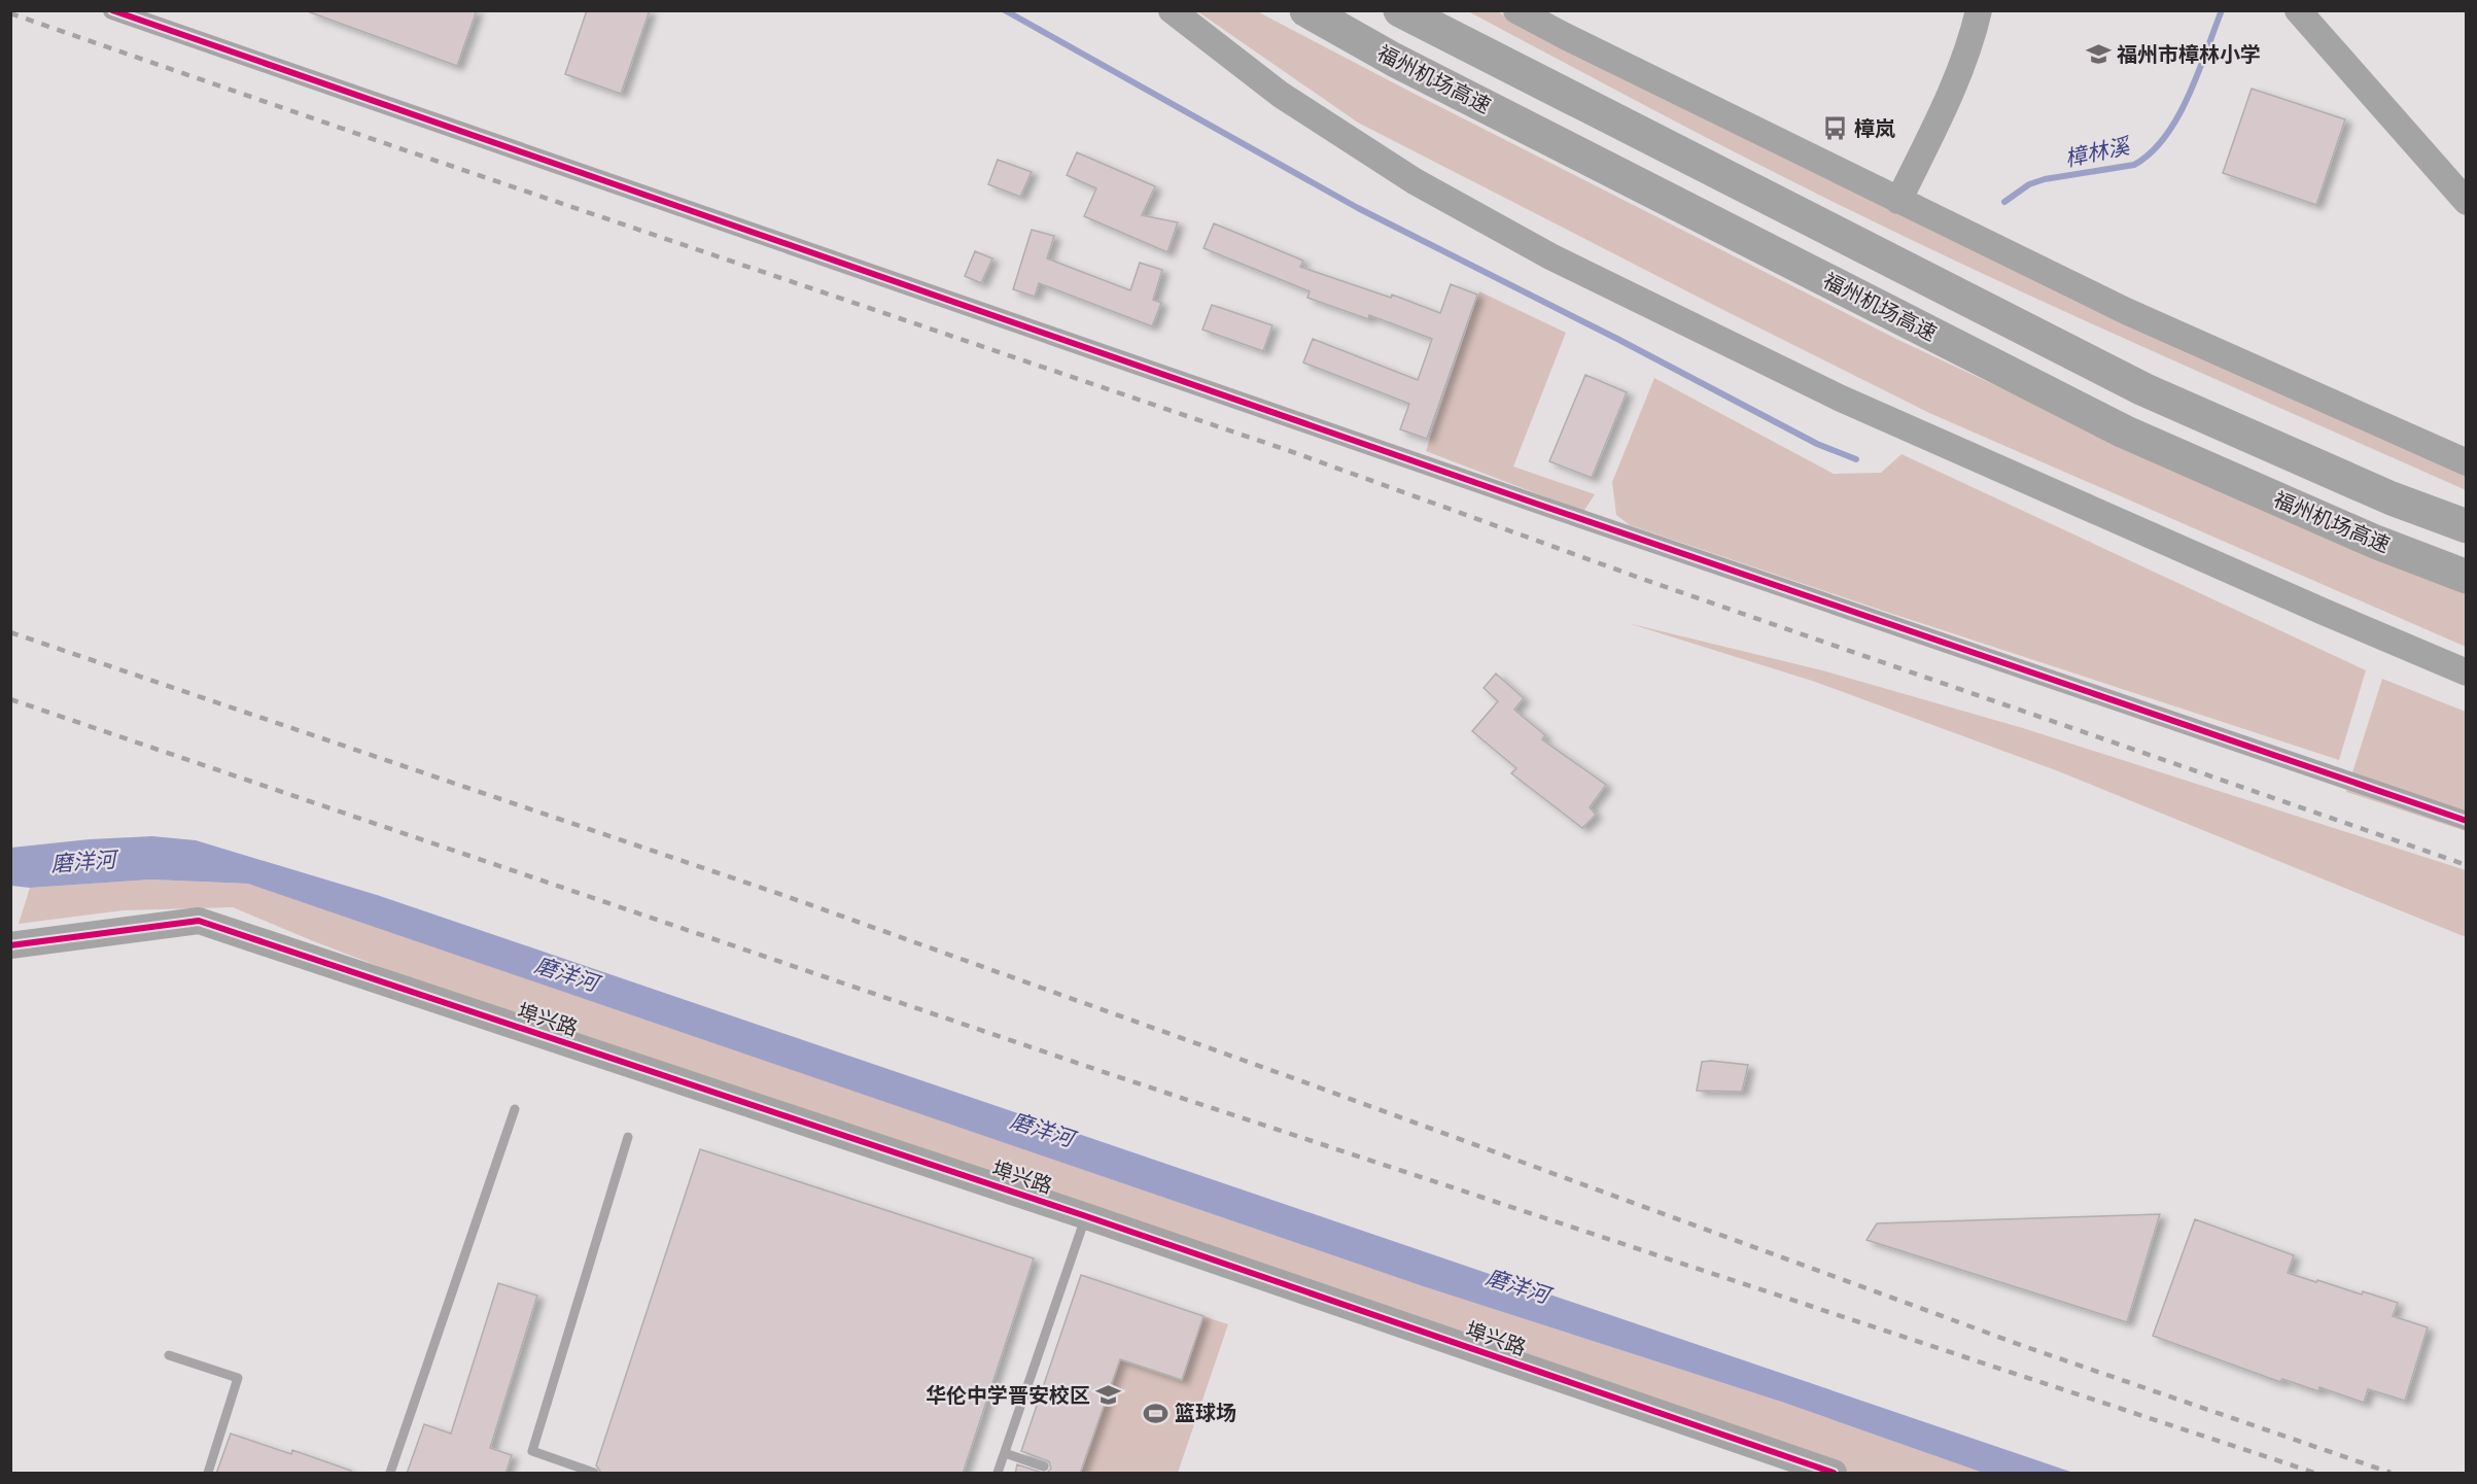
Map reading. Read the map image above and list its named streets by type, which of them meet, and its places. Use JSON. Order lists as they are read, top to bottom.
{
  "streets": {
    "highway": ["福州机场高速"],
    "main road": ["埠兴路"]
  },
  "water": ["樟林溪", "磨洋河"],
  "places": {
    "school or university": ["福州市樟林小学", "华伦中学晋安校区"],
    "bus stop": ["樟岚"],
    "sports": ["篮球场"]
  }
}
